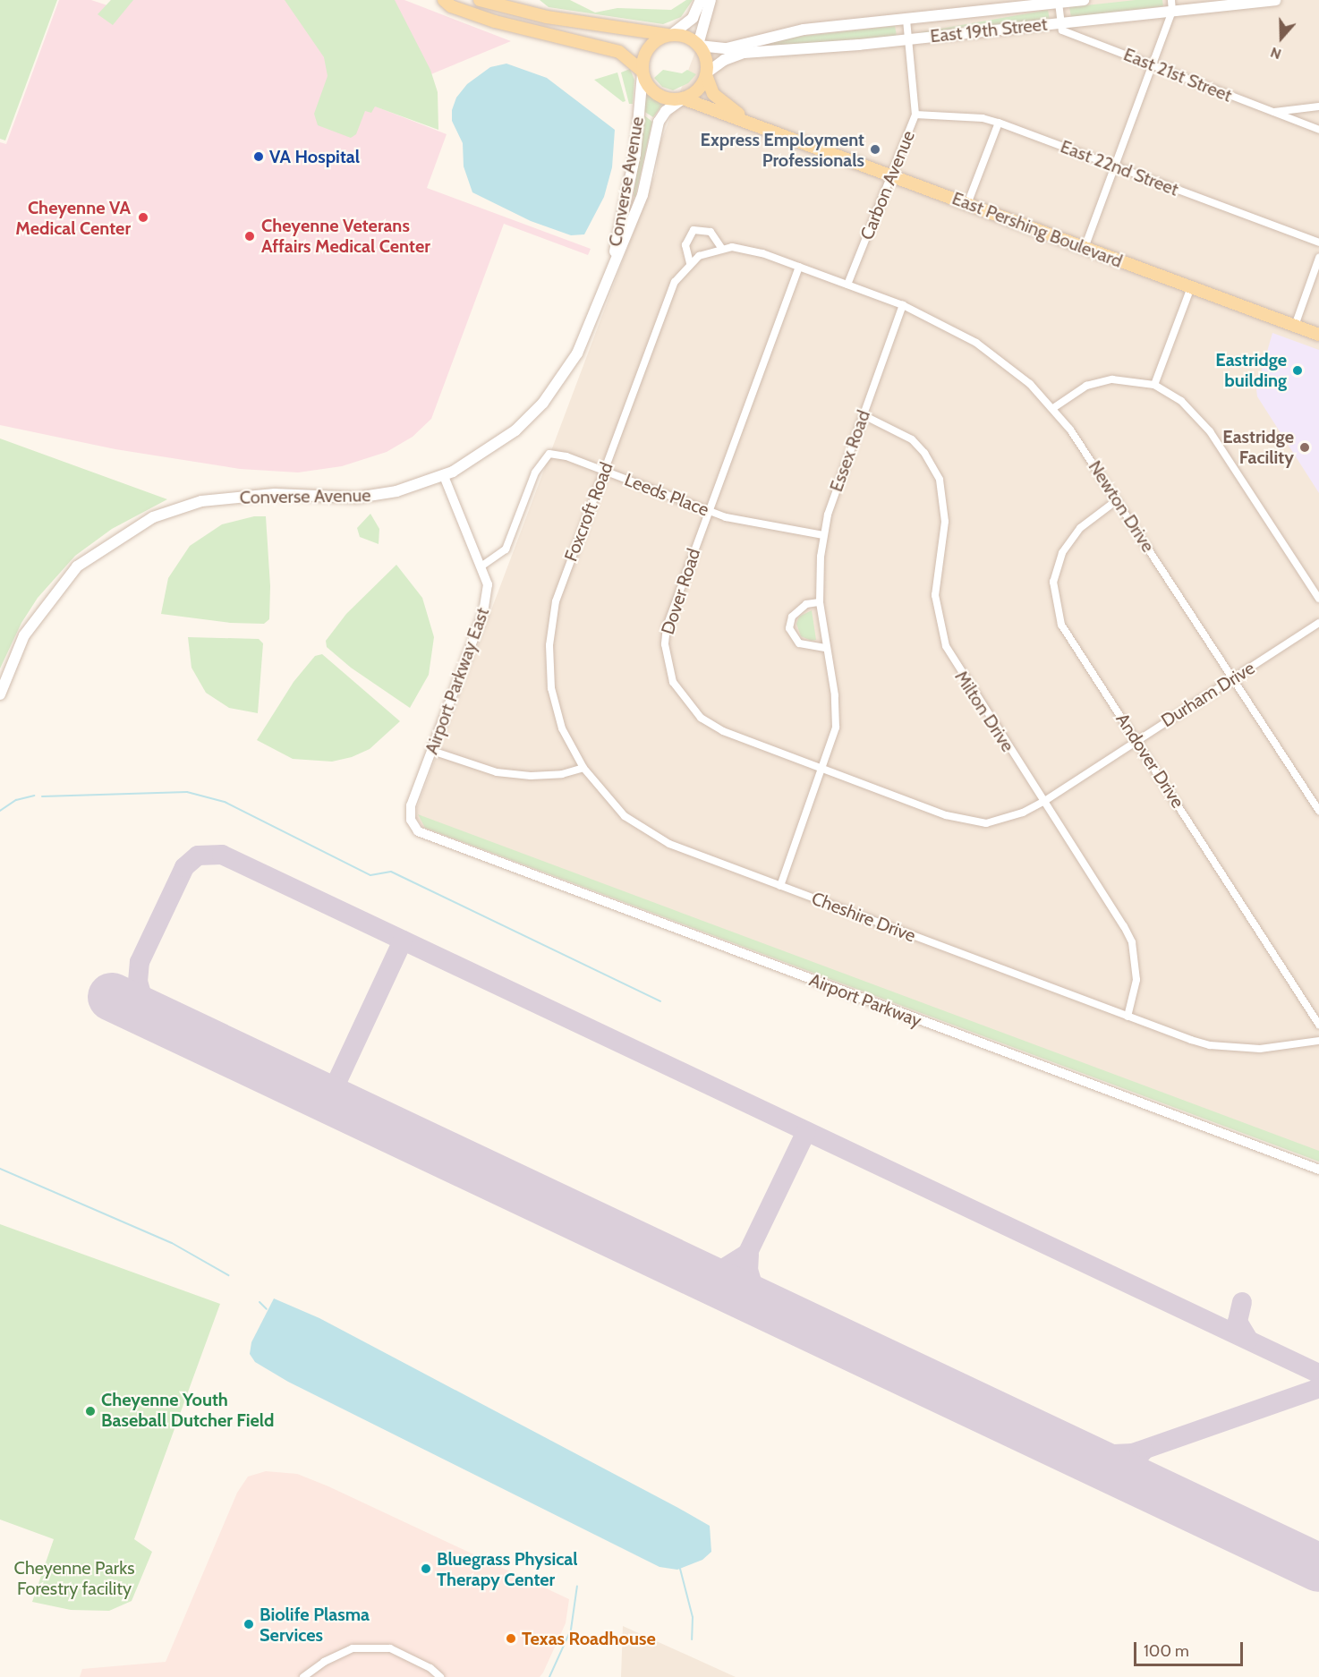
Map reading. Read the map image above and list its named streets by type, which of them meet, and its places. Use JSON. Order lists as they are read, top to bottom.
{
  "streets": {
    "main road": ["East 19th Street", "Converse Avenue", "East Pershing Boulevard"],
    "street": [
      "East 21st Street",
      "East 22nd Street",
      "Carbon Avenue",
      "Essex Road",
      "Leeds Place",
      "Newton Drive",
      "Foxcroft Road",
      "Dover Road",
      "Airport Parkway East",
      "Durham Drive",
      "Milton Drive",
      "Andover Drive",
      "Cheshire Drive",
      "Airport Parkway"
    ]
  },
  "crossings": [
    ["East 19th Street", "East 21st Street"],
    ["East 19th Street", "Converse Avenue"],
    ["East 19th Street", "Carbon Avenue"],
    ["East 19th Street", "East Pershing Boulevard"],
    ["East 22nd Street", "Carbon Avenue"],
    ["Converse Avenue", "East Pershing Boulevard"],
    ["Converse Avenue", "Airport Parkway East"],
    ["Carbon Avenue", "East Pershing Boulevard"],
    ["Carbon Avenue", "Newton Drive"],
    ["Essex Road", "Leeds Place"],
    ["Essex Road", "Newton Drive"],
    ["Essex Road", "Dover Road"],
    ["Essex Road", "Milton Drive"],
    ["Essex Road", "Cheshire Drive"],
    ["Leeds Place", "Foxcroft Road"],
    ["Leeds Place", "Dover Road"],
    ["Leeds Place", "Airport Parkway East"],
    ["Newton Drive", "Durham Drive"],
    ["Newton Drive", "Andover Drive"],
    ["Foxcroft Road", "Cheshire Drive"],
    ["Dover Road", "Durham Drive"],
    ["Dover Road", "Milton Drive"],
    ["Airport Parkway East", "Airport Parkway"],
    ["Durham Drive", "Milton Drive"],
    ["Durham Drive", "Andover Drive"],
    ["Milton Drive", "Cheshire Drive"]
  ],
  "parks": ["Cheyenne Parks Forestry facility"],
  "places": [
    "Express Employment Professionals",
    "VA Hospital",
    "Cheyenne VA Medical Center",
    "Cheyenne Veterans Affairs Medical Center",
    "Eastridge building",
    "Eastridge Facility",
    "Cheyenne Youth Baseball Dutcher Field",
    "Bluegrass Physical Therapy Center",
    "Biolife Plasma Services",
    "Texas Roadhouse"
  ],
  "scale_bar": "100 m",
  "north": "bottom"
}
